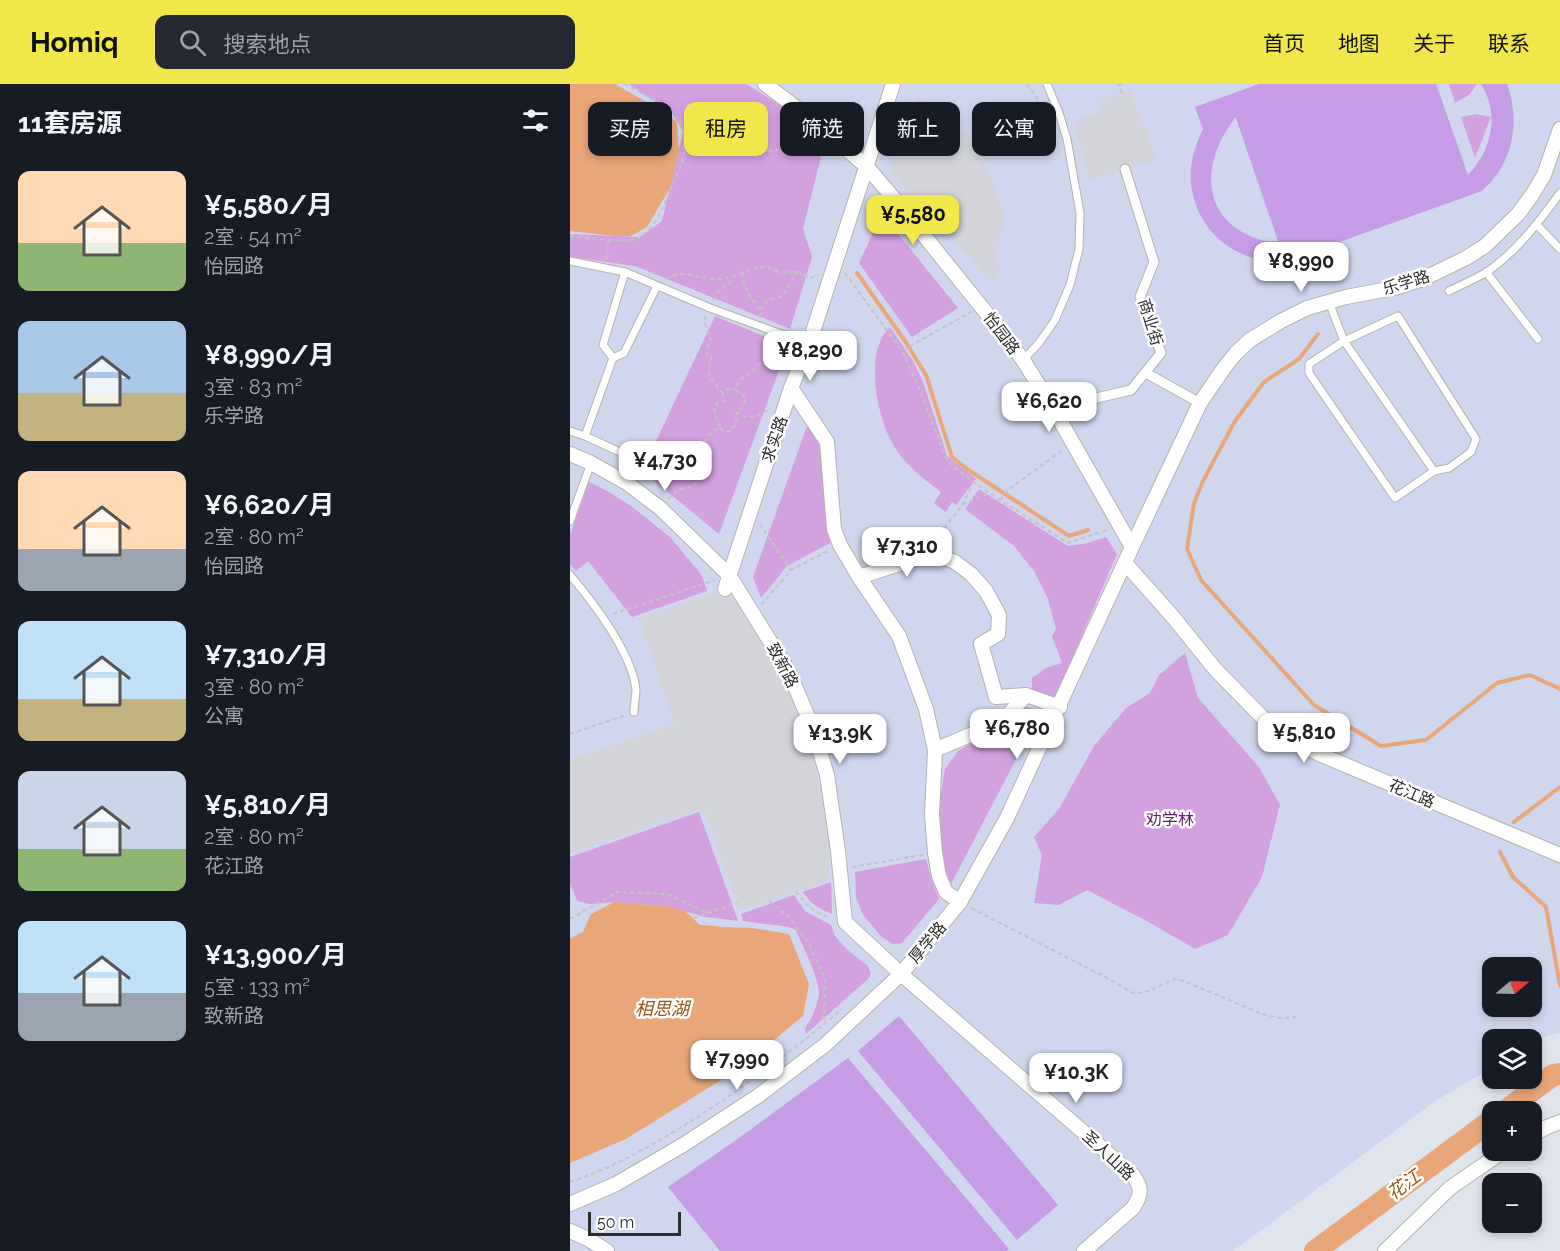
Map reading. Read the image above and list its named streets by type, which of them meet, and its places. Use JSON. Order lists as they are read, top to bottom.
{
  "streets": {
    "street": [
      "乐学路",
      "商业街",
      "怡园路",
      "求实路",
      "致新路",
      "花江路",
      "厚学路",
      "圣人山路"
    ]
  },
  "crossings": [
    ["乐学路", "怡园路"],
    ["乐学路", "厚学路"],
    ["商业街", "怡园路"],
    ["怡园路", "求实路"],
    ["怡园路", "厚学路"],
    ["求实路", "致新路"],
    ["花江路", "厚学路"],
    ["厚学路", "圣人山路"]
  ],
  "water": ["相思湖", "花江"],
  "parks": ["劝学林"],
  "scale_bar": "50 m",
  "north": "right",
  "page": {
    "header": "Homiq",
    "search": "搜索地点",
    "nav": [
      "首页",
      "地图",
      "关于",
      "联系"
    ],
    "heading": "11套房源",
    "chip": [
      "买房",
      "租房",
      "筛选",
      "新上",
      "公寓"
    ],
    "list": [
      {
        "name": "¥5,580/月",
        "note": "2室 · 54 m² · 怡园路"
      },
      {
        "name": "¥8,990/月",
        "note": "3室 · 83 m² · 乐学路"
      },
      {
        "name": "¥6,620/月",
        "note": "2室 · 80 m² · 怡园路"
      },
      {
        "name": "¥7,310/月",
        "note": "3室 · 80 m² · 公寓"
      },
      {
        "name": "¥5,810/月",
        "note": "2室 · 80 m² · 花江路"
      },
      {
        "name": "¥13,900/月",
        "note": "5室 · 133 m² · 致新路"
      }
    ],
    "price": [
      "¥5,580",
      "¥8,990",
      "¥8,290",
      "¥6,620",
      "¥4,730",
      "¥7,310",
      "¥6,780",
      "¥5,810",
      "¥13.9K",
      "¥7,990",
      "¥10.3K"
    ],
    "map_buttons": ["+", "−"],
    "scale": "50 m"
  }
}
